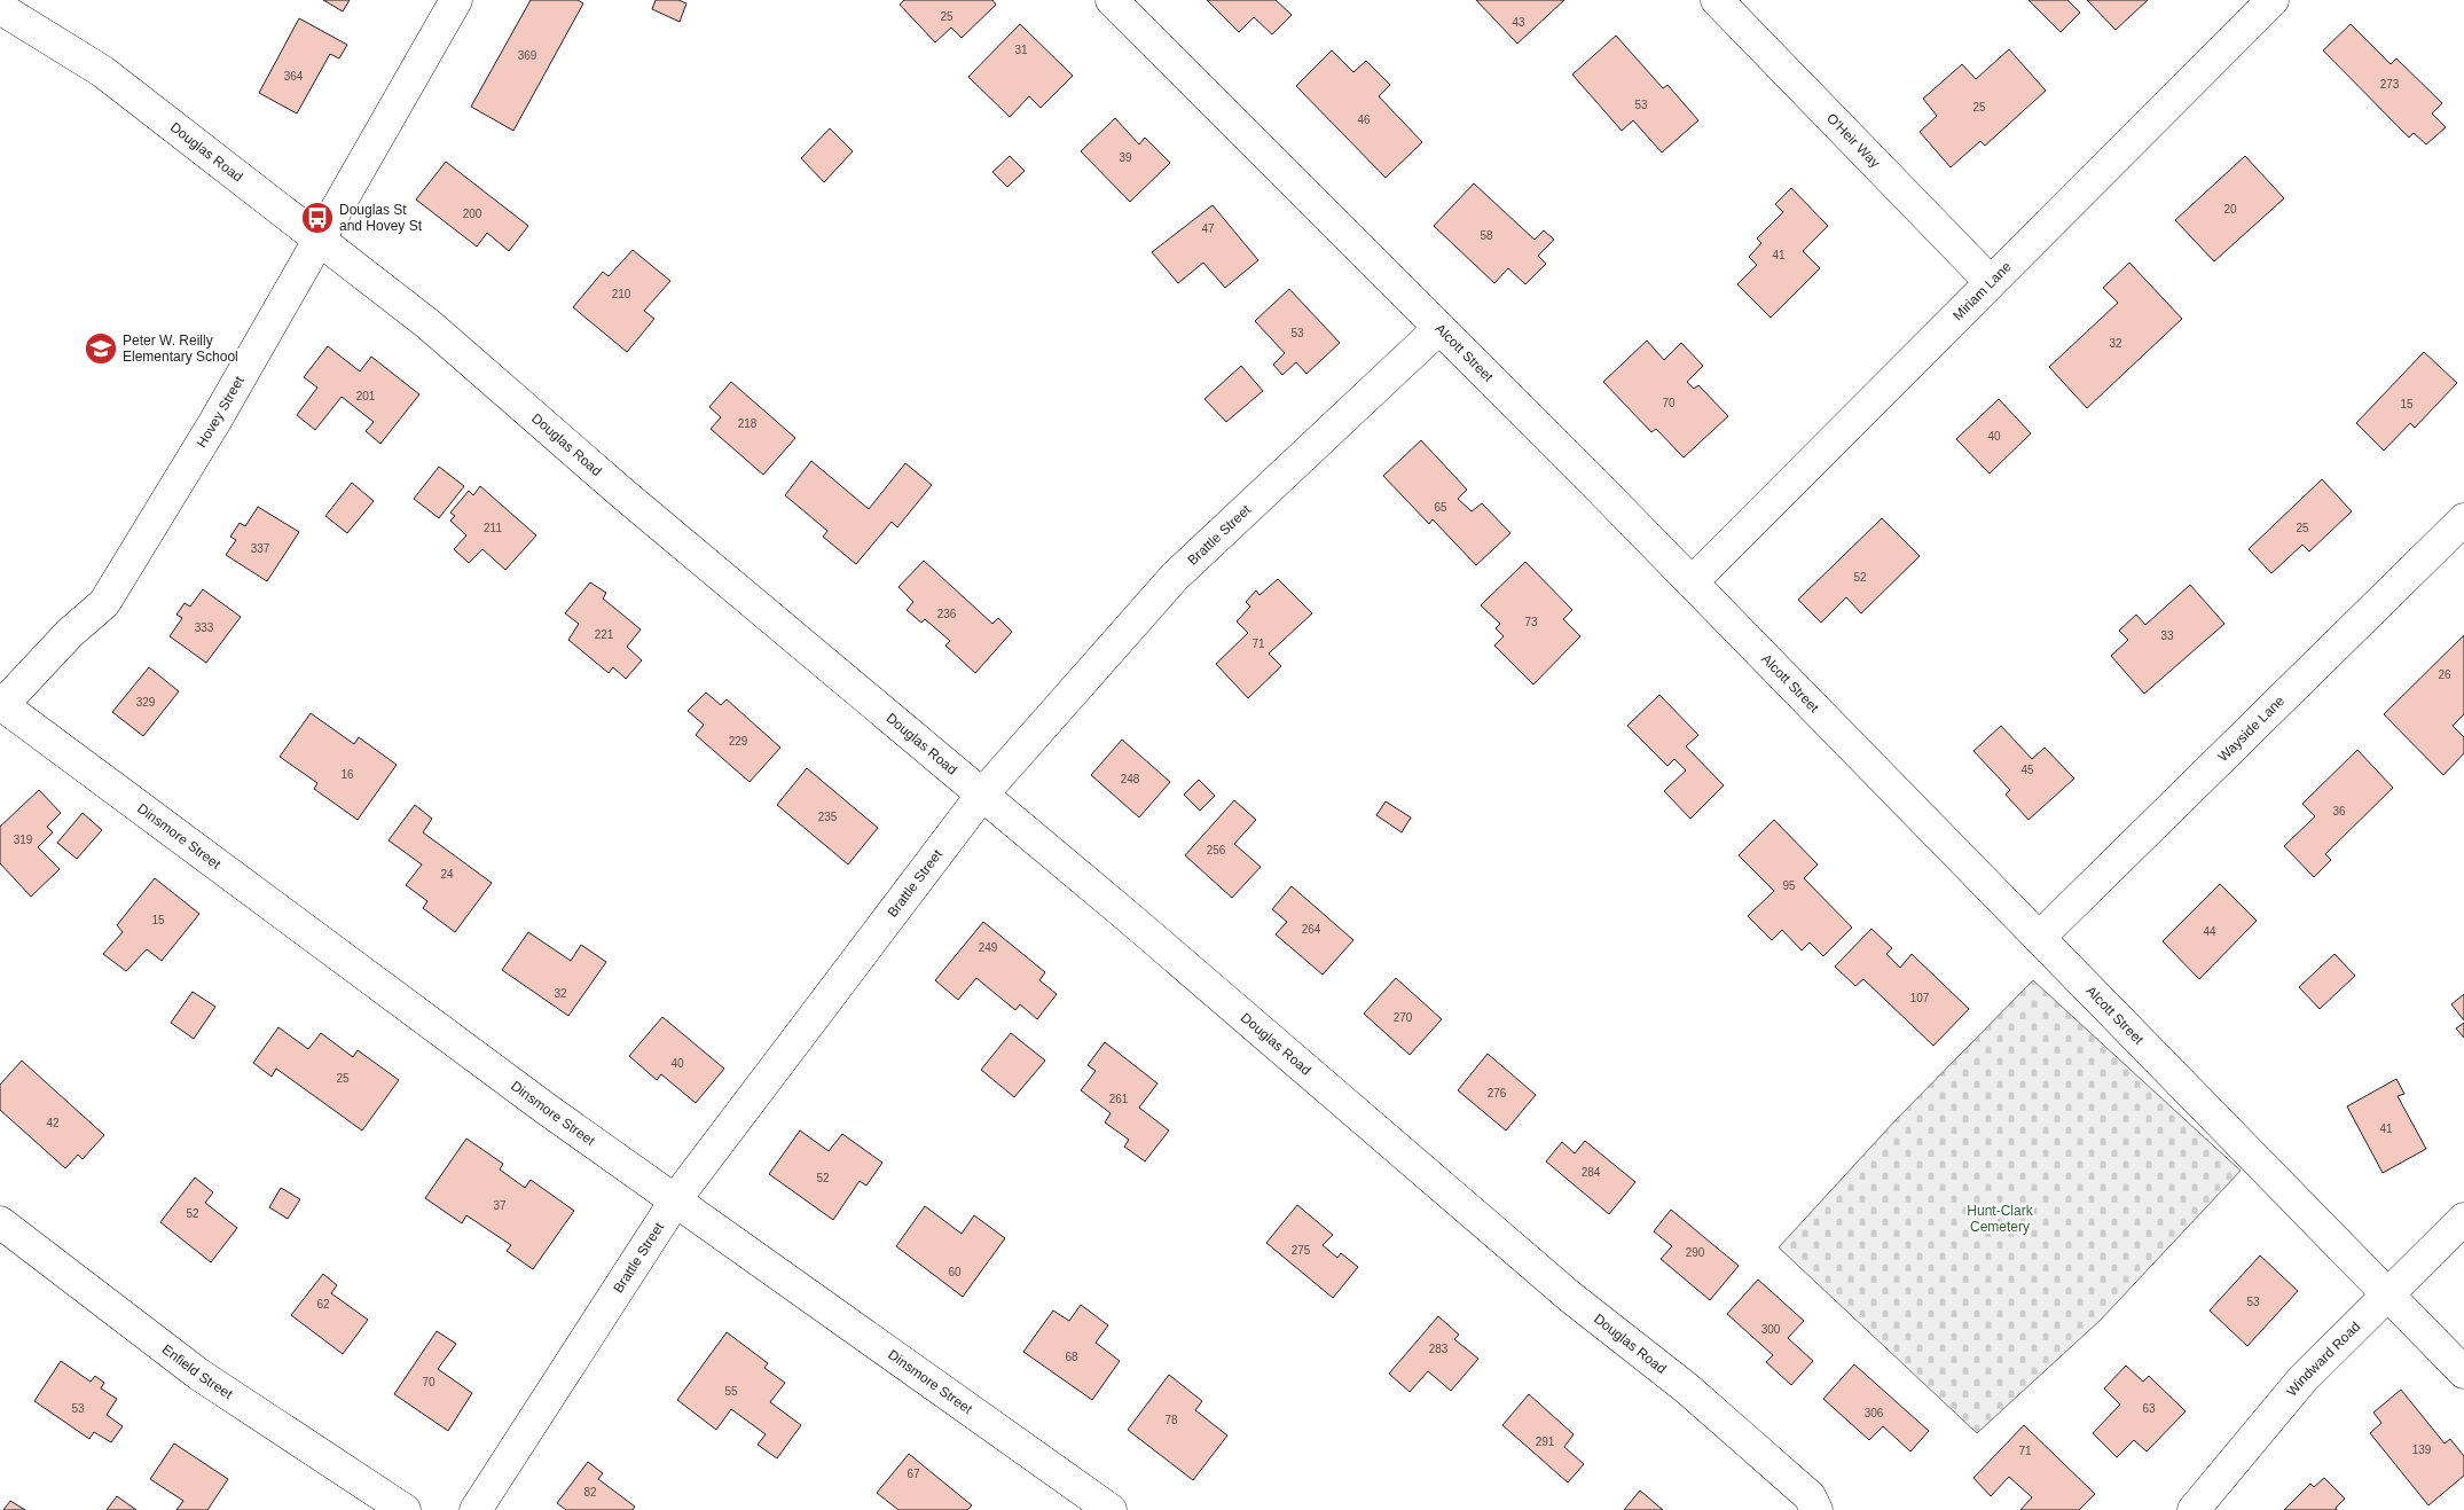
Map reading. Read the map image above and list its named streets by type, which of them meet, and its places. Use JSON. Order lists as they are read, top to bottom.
{
  "streets": {
    "street": [
      "O'Heir Way",
      "Douglas Road",
      "Miriam Lane",
      "Alcott Street",
      "Hovey Street",
      "Brattle Street",
      "Wayside Lane",
      "Dinsmore Street",
      "Windward Road",
      "Enfield Street"
    ]
  },
  "crossings": [
    ["O'Heir Way", "Miriam Lane"],
    ["Douglas Road", "Hovey Street"],
    ["Douglas Road", "Brattle Street"],
    ["Miriam Lane", "Alcott Street"],
    ["Alcott Street", "Brattle Street"],
    ["Alcott Street", "Wayside Lane"],
    ["Alcott Street", "Windward Road"],
    ["Hovey Street", "Dinsmore Street"],
    ["Brattle Street", "Dinsmore Street"]
  ],
  "parks": ["Hunt-Clark Cemetery"],
  "places": {
    "bus stop": ["Douglas St and Hovey St"],
    "school or university": ["Peter W. Reilly Elementary School"]
  },
  "house_numbers": [
    "25",
    "43",
    "31",
    "369",
    "364",
    "273",
    "53",
    "25",
    "46",
    "39",
    "20",
    "200",
    "47",
    "58",
    "41",
    "210",
    "53",
    "32",
    "201",
    "70",
    "15",
    "218",
    "40",
    "65",
    "211",
    "25",
    "337",
    "52",
    "236",
    "73",
    "333",
    "221",
    "33",
    "71",
    "26",
    "329",
    "229",
    "45",
    "16",
    "248",
    "36",
    "235",
    "319",
    "256",
    "24",
    "95",
    "15",
    "264",
    "44",
    "249",
    "32",
    "107",
    "270",
    "40",
    "25",
    "276",
    "261",
    "42",
    "41",
    "284",
    "52",
    "37",
    "52",
    "275",
    "290",
    "60",
    "53",
    "62",
    "300",
    "283",
    "68",
    "70",
    "55",
    "53",
    "63",
    "306",
    "78",
    "291",
    "139",
    "71",
    "67",
    "82"
  ]
}
